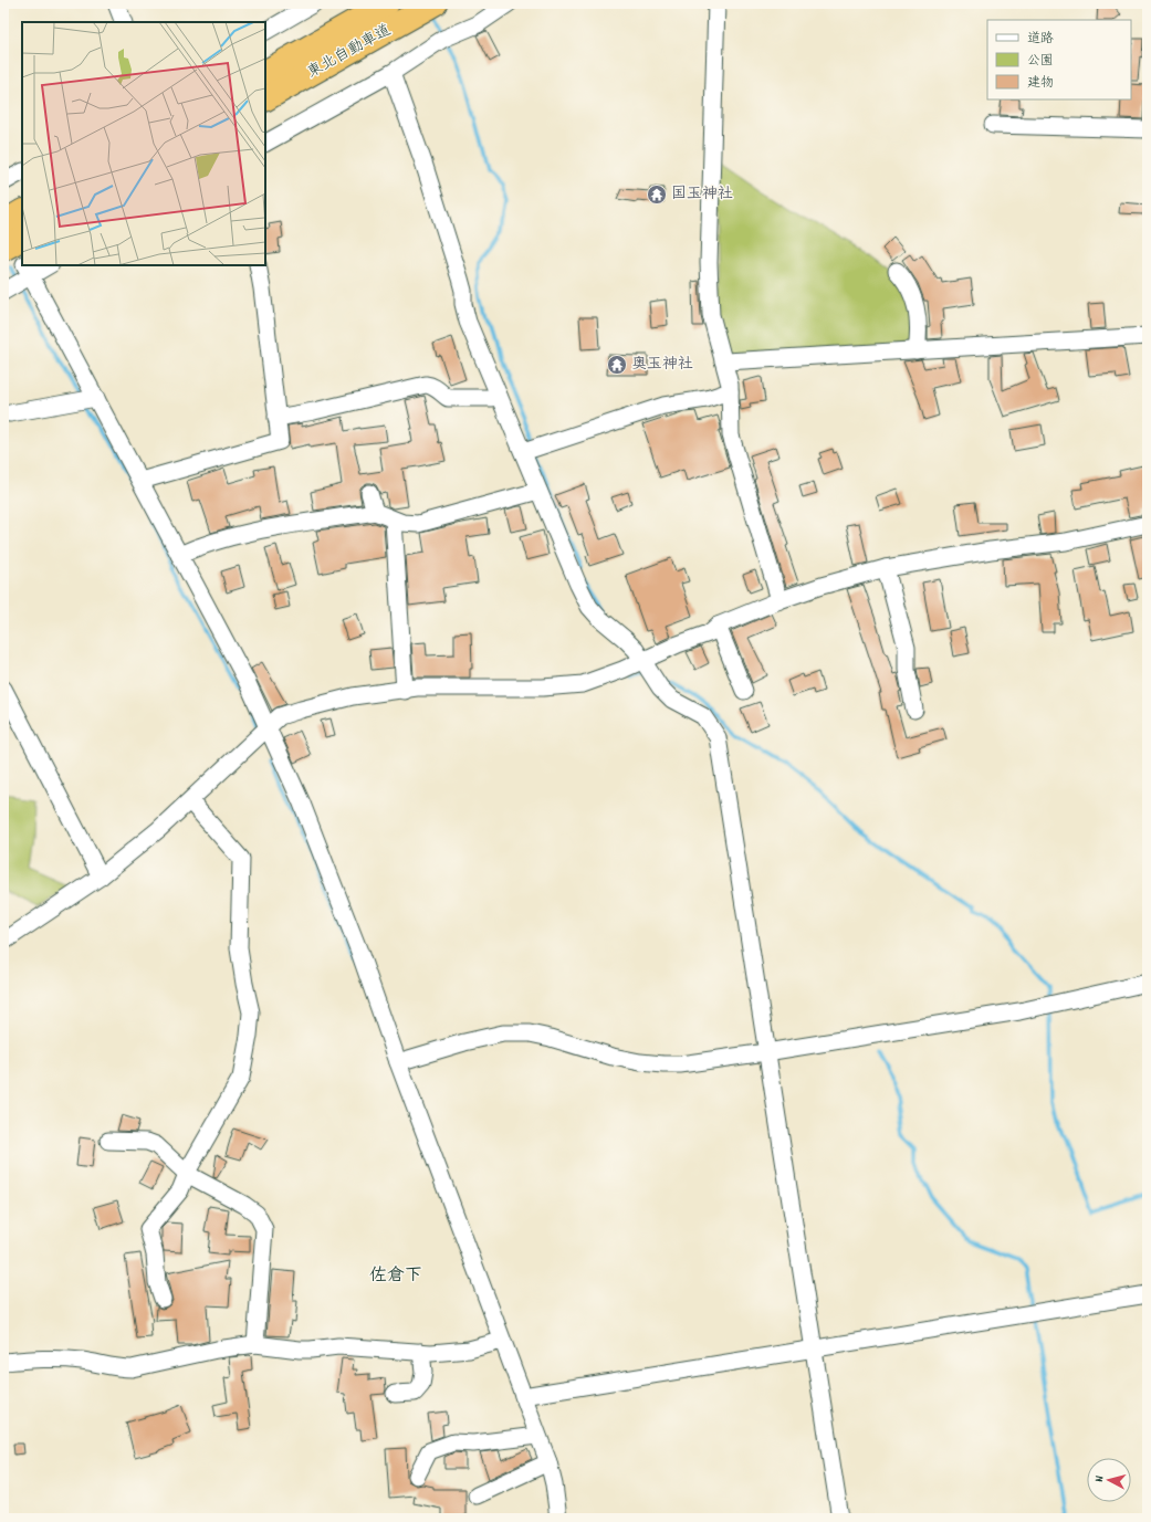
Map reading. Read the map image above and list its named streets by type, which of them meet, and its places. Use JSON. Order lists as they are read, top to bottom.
{
  "streets": {
    "highway": ["東北自動車道"]
  },
  "districts": ["佐倉下"],
  "places": {
    "temple": ["国玉神社", "奥玉神社"]
  },
  "legend": ["道路", "公園", "建物"],
  "north": "left"
}
